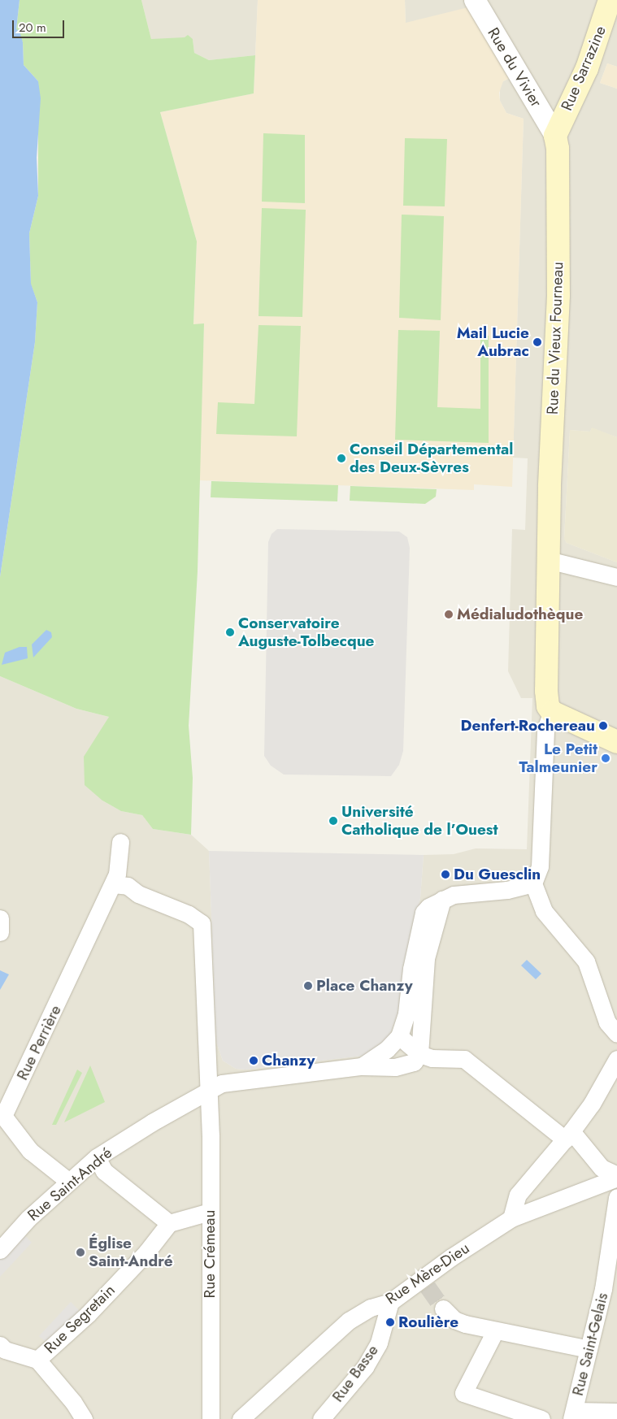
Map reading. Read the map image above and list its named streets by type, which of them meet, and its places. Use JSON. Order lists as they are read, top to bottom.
{
  "streets": {
    "main road": ["Rue Sarrazine", "Rue du Vieux Fourneau"],
    "street": [
      "Rue du Vivier",
      "Rue Perrière",
      "Rue Saint-André",
      "Rue Crémeau",
      "Rue Mère-Dieu",
      "Rue Segretain",
      "Rue Saint-Gelais",
      "Rue Basse"
    ]
  },
  "crossings": [
    ["Rue du Vivier", "Rue Sarrazine"],
    ["Rue du Vivier", "Rue du Vieux Fourneau"],
    ["Rue Sarrazine", "Rue du Vieux Fourneau"],
    ["Rue Perrière", "Rue Saint-André"],
    ["Rue Saint-André", "Rue Crémeau"],
    ["Rue Mère-Dieu", "Rue Basse"]
  ],
  "places": [
    "Mail Lucie Aubrac",
    "Conseil Départemental des Deux-Sèvres",
    "Médialudothèque",
    "Conservatoire Auguste-Tolbecque",
    "Denfert-Rochereau",
    "Le Petit Talmeunier",
    "Université Catholique de l’Ouest",
    "Du Guesclin",
    "Place Chanzy",
    "Chanzy",
    "Église Saint-André",
    "Roulière"
  ],
  "scale_bar": "20 m"
}
